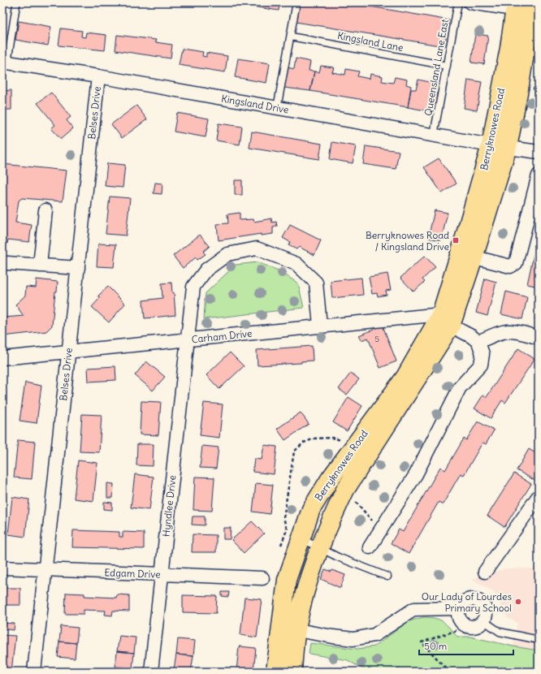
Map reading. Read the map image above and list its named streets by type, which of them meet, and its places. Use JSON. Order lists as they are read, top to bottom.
{
  "streets": {
    "main road": ["Berryknowes Road"],
    "street": [
      "Kingsland Drive",
      "Belses Drive",
      "Carham Drive",
      "Hyndlee Drive",
      "Edgam Drive"
    ],
    "lane": ["Kingsland Lane", "Queensland Lane East"]
  },
  "crossings": [
    ["Kingsland Lane", "Queensland Lane East"],
    ["Queensland Lane East", "Kingsland Drive"],
    ["Kingsland Drive", "Belses Drive"],
    ["Kingsland Drive", "Berryknowes Road"],
    ["Belses Drive", "Carham Drive"],
    ["Belses Drive", "Edgam Drive"],
    ["Berryknowes Road", "Carham Drive"],
    ["Carham Drive", "Hyndlee Drive"],
    ["Hyndlee Drive", "Edgam Drive"]
  ],
  "places": {
    "transit": ["Berryknowes Road / Kingsland Drive"],
    "other": ["Our Lady of Lourdes Primary School"]
  },
  "house_numbers": ["5"],
  "scale_bar": "50 m"
}
